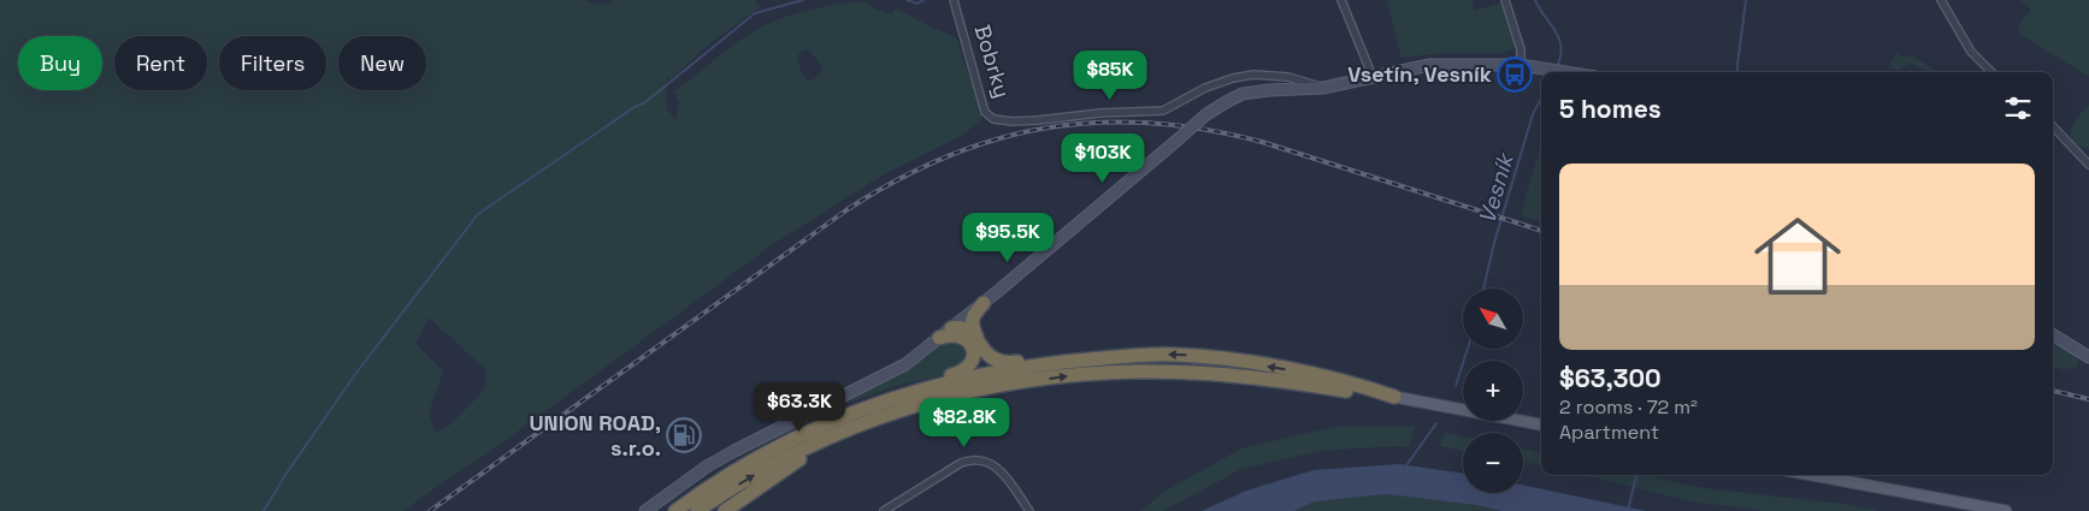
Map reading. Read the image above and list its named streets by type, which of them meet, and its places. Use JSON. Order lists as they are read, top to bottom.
{
  "streets": {
    "street": ["Bobrky"]
  },
  "water": ["Vesník"],
  "places": {
    "bus stop": ["Vsetín, Vesník"],
    "fuel station": ["UNION ROAD, s.r.o."]
  },
  "north": "top left",
  "page": {
    "chip": [
      "Buy",
      "Rent",
      "Filters",
      "New"
    ],
    "price": [
      "$85K",
      "$103K",
      "$95.5K",
      "$63.3K",
      "$82.8K"
    ],
    "heading": "5 homes",
    "list": [
      {
        "name": "$63,300",
        "note": "2 rooms · 72 m² · Apartment"
      }
    ],
    "map_buttons": ["+", "−"]
  }
}
